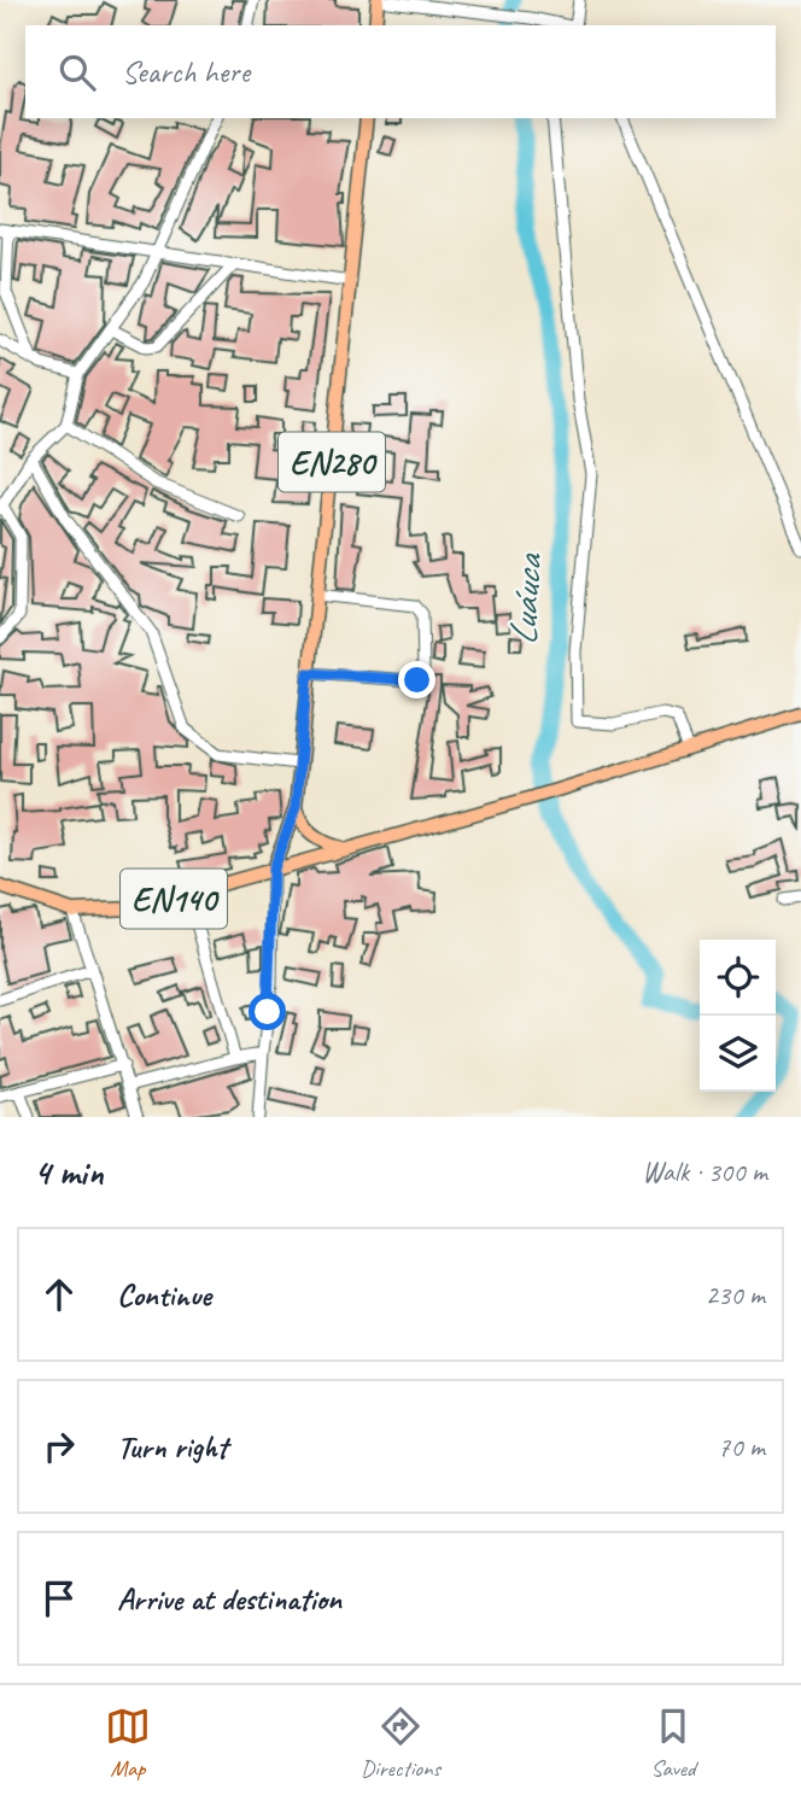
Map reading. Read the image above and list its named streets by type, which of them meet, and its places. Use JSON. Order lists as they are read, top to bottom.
{
  "streets": {
    "main road": ["EN280", "EN140"]
  },
  "crossings": [
    ["EN280", "EN140"]
  ],
  "water": ["Luáuca"],
  "page": {
    "search": "Search here",
    "heading": ["4 min", "Walk · 300 m"],
    "list": [
      ["Continue", "230 m"],
      ["Turn right", "70 m"],
      "Arrive at destination"
    ],
    "nav": ["Map", "Directions", "Saved"]
  }
}
